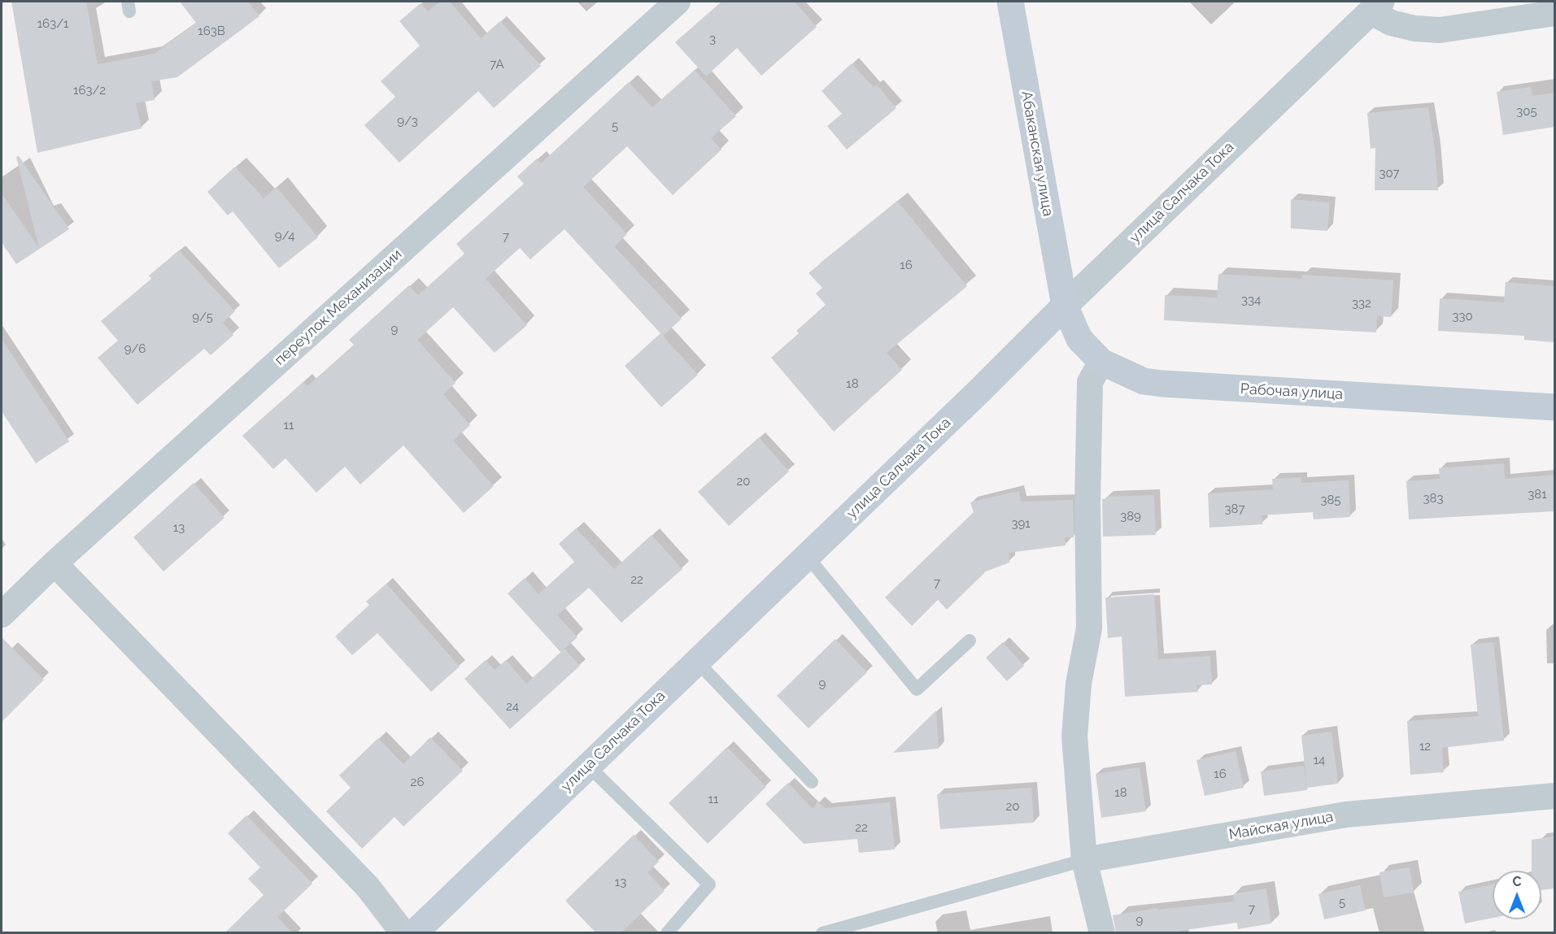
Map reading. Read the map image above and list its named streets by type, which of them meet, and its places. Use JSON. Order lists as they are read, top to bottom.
{
  "streets": {
    "main road": ["Абаканская улица", "улица Салчака Тока", "Рабочая улица"],
    "street": ["переулок Механизации", "Майская улица"]
  },
  "crossings": [
    ["Абаканская улица", "улица Салчака Тока"],
    ["Абаканская улица", "Рабочая улица"],
    ["улица Салчака Тока", "Рабочая улица"]
  ],
  "house_numbers": [
    "163/1",
    "163В",
    "3",
    "7А",
    "163/2",
    "305",
    "9/3",
    "5",
    "307",
    "9/4",
    "7",
    "16",
    "334",
    "332",
    "330",
    "9/5",
    "9",
    "9/6",
    "18",
    "11",
    "20",
    "381",
    "383",
    "385",
    "387",
    "389",
    "391",
    "13",
    "22",
    "7",
    "9",
    "24",
    "12",
    "14",
    "16",
    "26",
    "18",
    "11",
    "20",
    "22",
    "13",
    "5",
    "7",
    "9"
  ],
  "north": "top"
}
